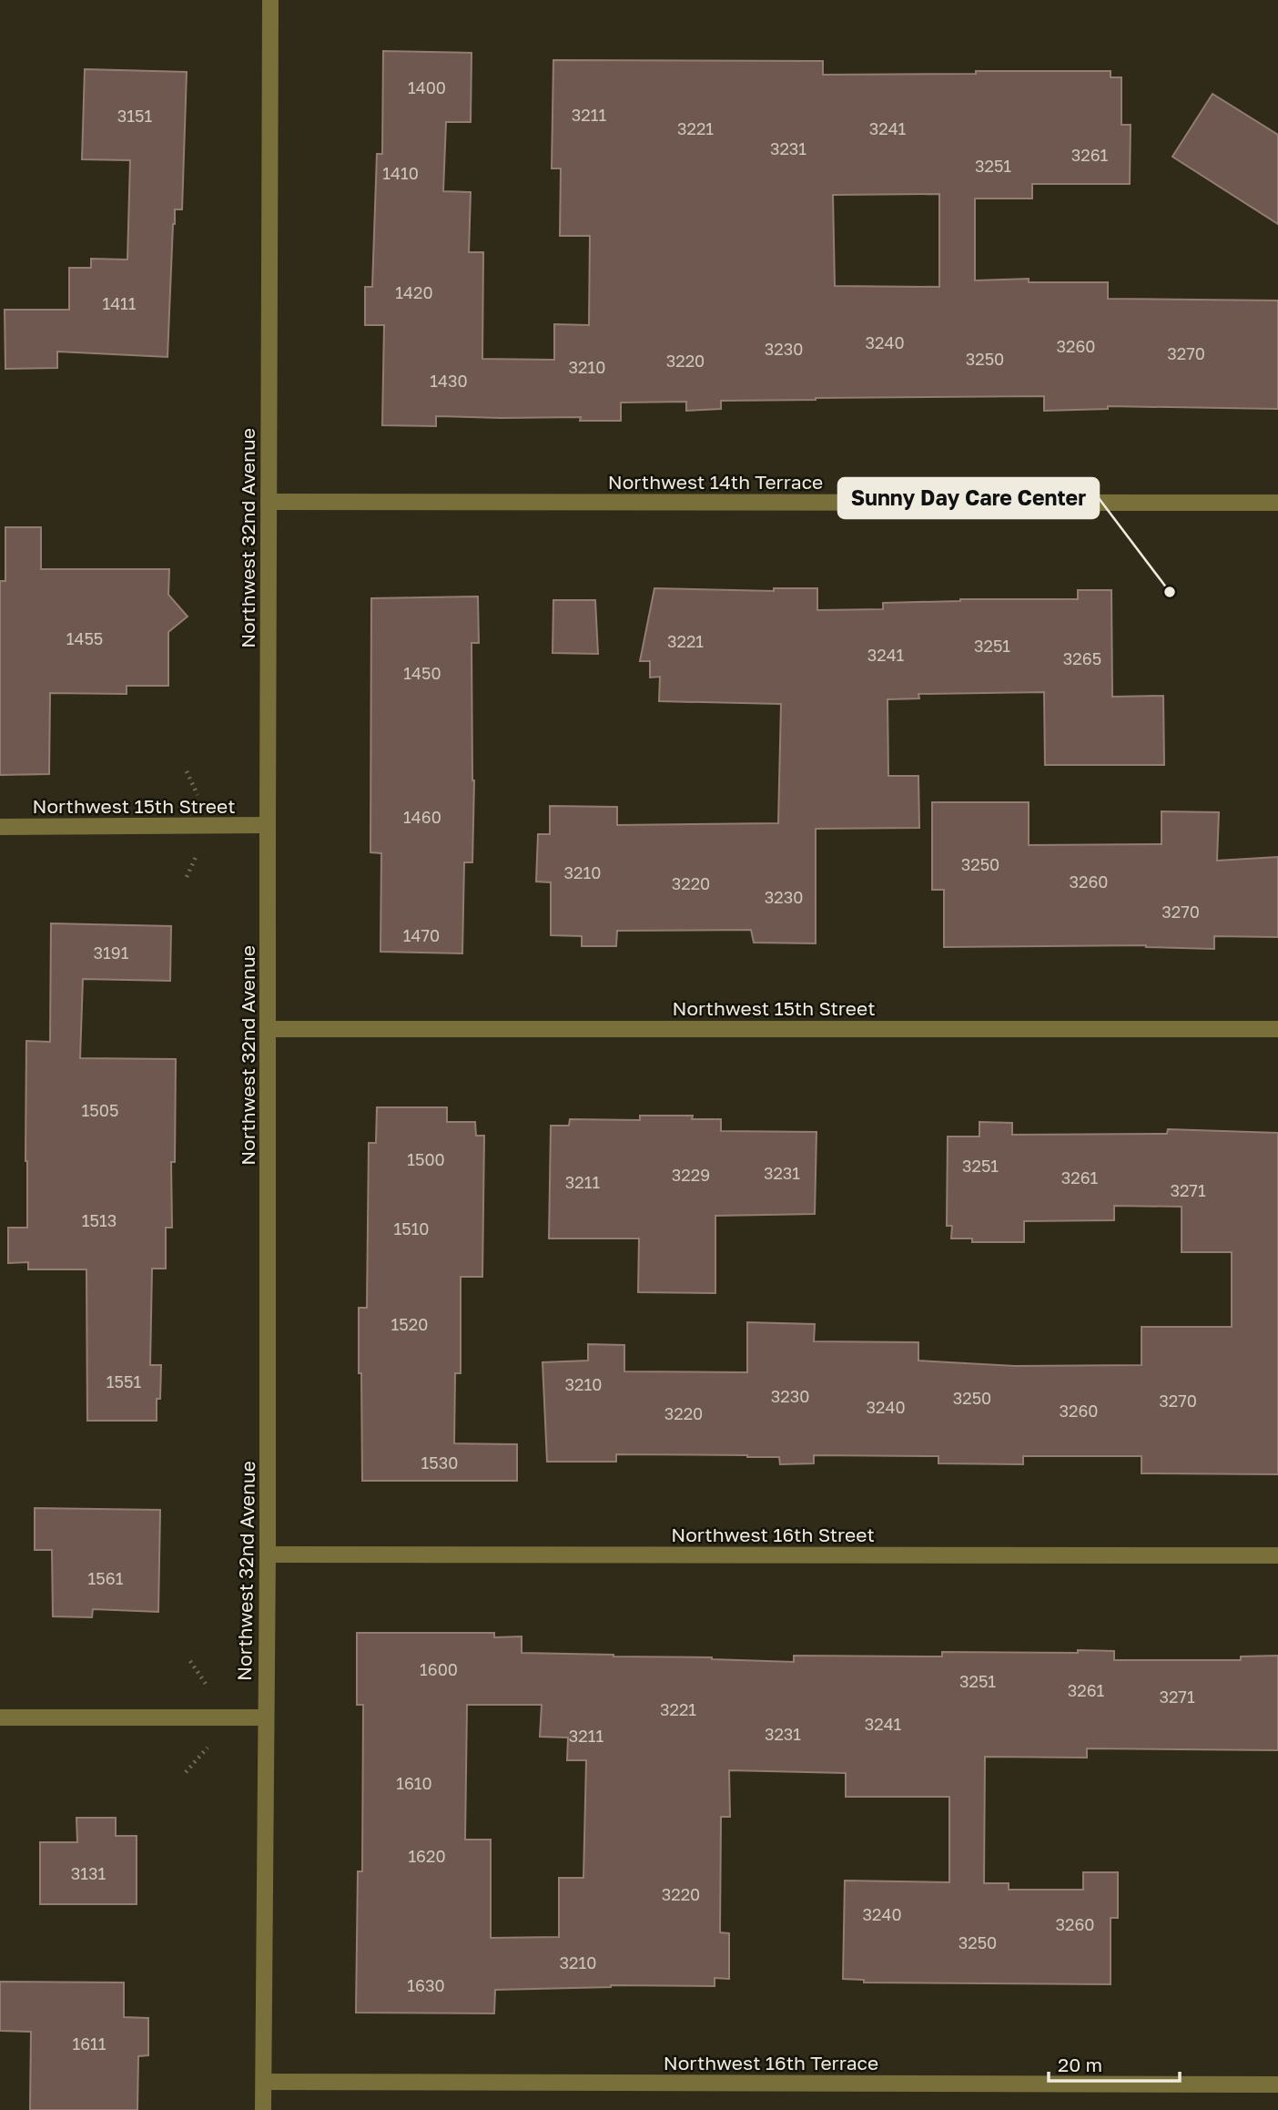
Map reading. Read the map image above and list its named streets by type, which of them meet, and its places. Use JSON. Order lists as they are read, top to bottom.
{
  "streets": {
    "street": [
      "Northwest 14th Terrace",
      "Northwest 32nd Avenue",
      "Northwest 15th Street",
      "Northwest 16th Street",
      "Northwest 16th Terrace"
    ]
  },
  "crossings": [
    ["Northwest 14th Terrace", "Northwest 32nd Avenue"],
    ["Northwest 32nd Avenue", "Northwest 15th Street"],
    ["Northwest 32nd Avenue", "Northwest 16th Street"],
    ["Northwest 32nd Avenue", "Northwest 16th Terrace"]
  ],
  "places": ["Sunny Day Care Center"],
  "house_numbers": [
    "1400",
    "3211",
    "3151",
    "3221",
    "3241",
    "3231",
    "3261",
    "3251",
    "1410",
    "1420",
    "1411",
    "3240",
    "3260",
    "3230",
    "3270",
    "3250",
    "3220",
    "3210",
    "1430",
    "1455",
    "3221",
    "3251",
    "3241",
    "3265",
    "1450",
    "1460",
    "3250",
    "3210",
    "3260",
    "3220",
    "3230",
    "3270",
    "1470",
    "3191",
    "1505",
    "1500",
    "3251",
    "3231",
    "3229",
    "3261",
    "3211",
    "3271",
    "1513",
    "1510",
    "1520",
    "1551",
    "3210",
    "3230",
    "3250",
    "3270",
    "3240",
    "3260",
    "3220",
    "1530",
    "1561",
    "1600",
    "3251",
    "3261",
    "3271",
    "3221",
    "3241",
    "3231",
    "3211",
    "1610",
    "1620",
    "3131",
    "3220",
    "3240",
    "3260",
    "3250",
    "3210",
    "1630",
    "1611"
  ],
  "scale_bar": "20 m"
}
